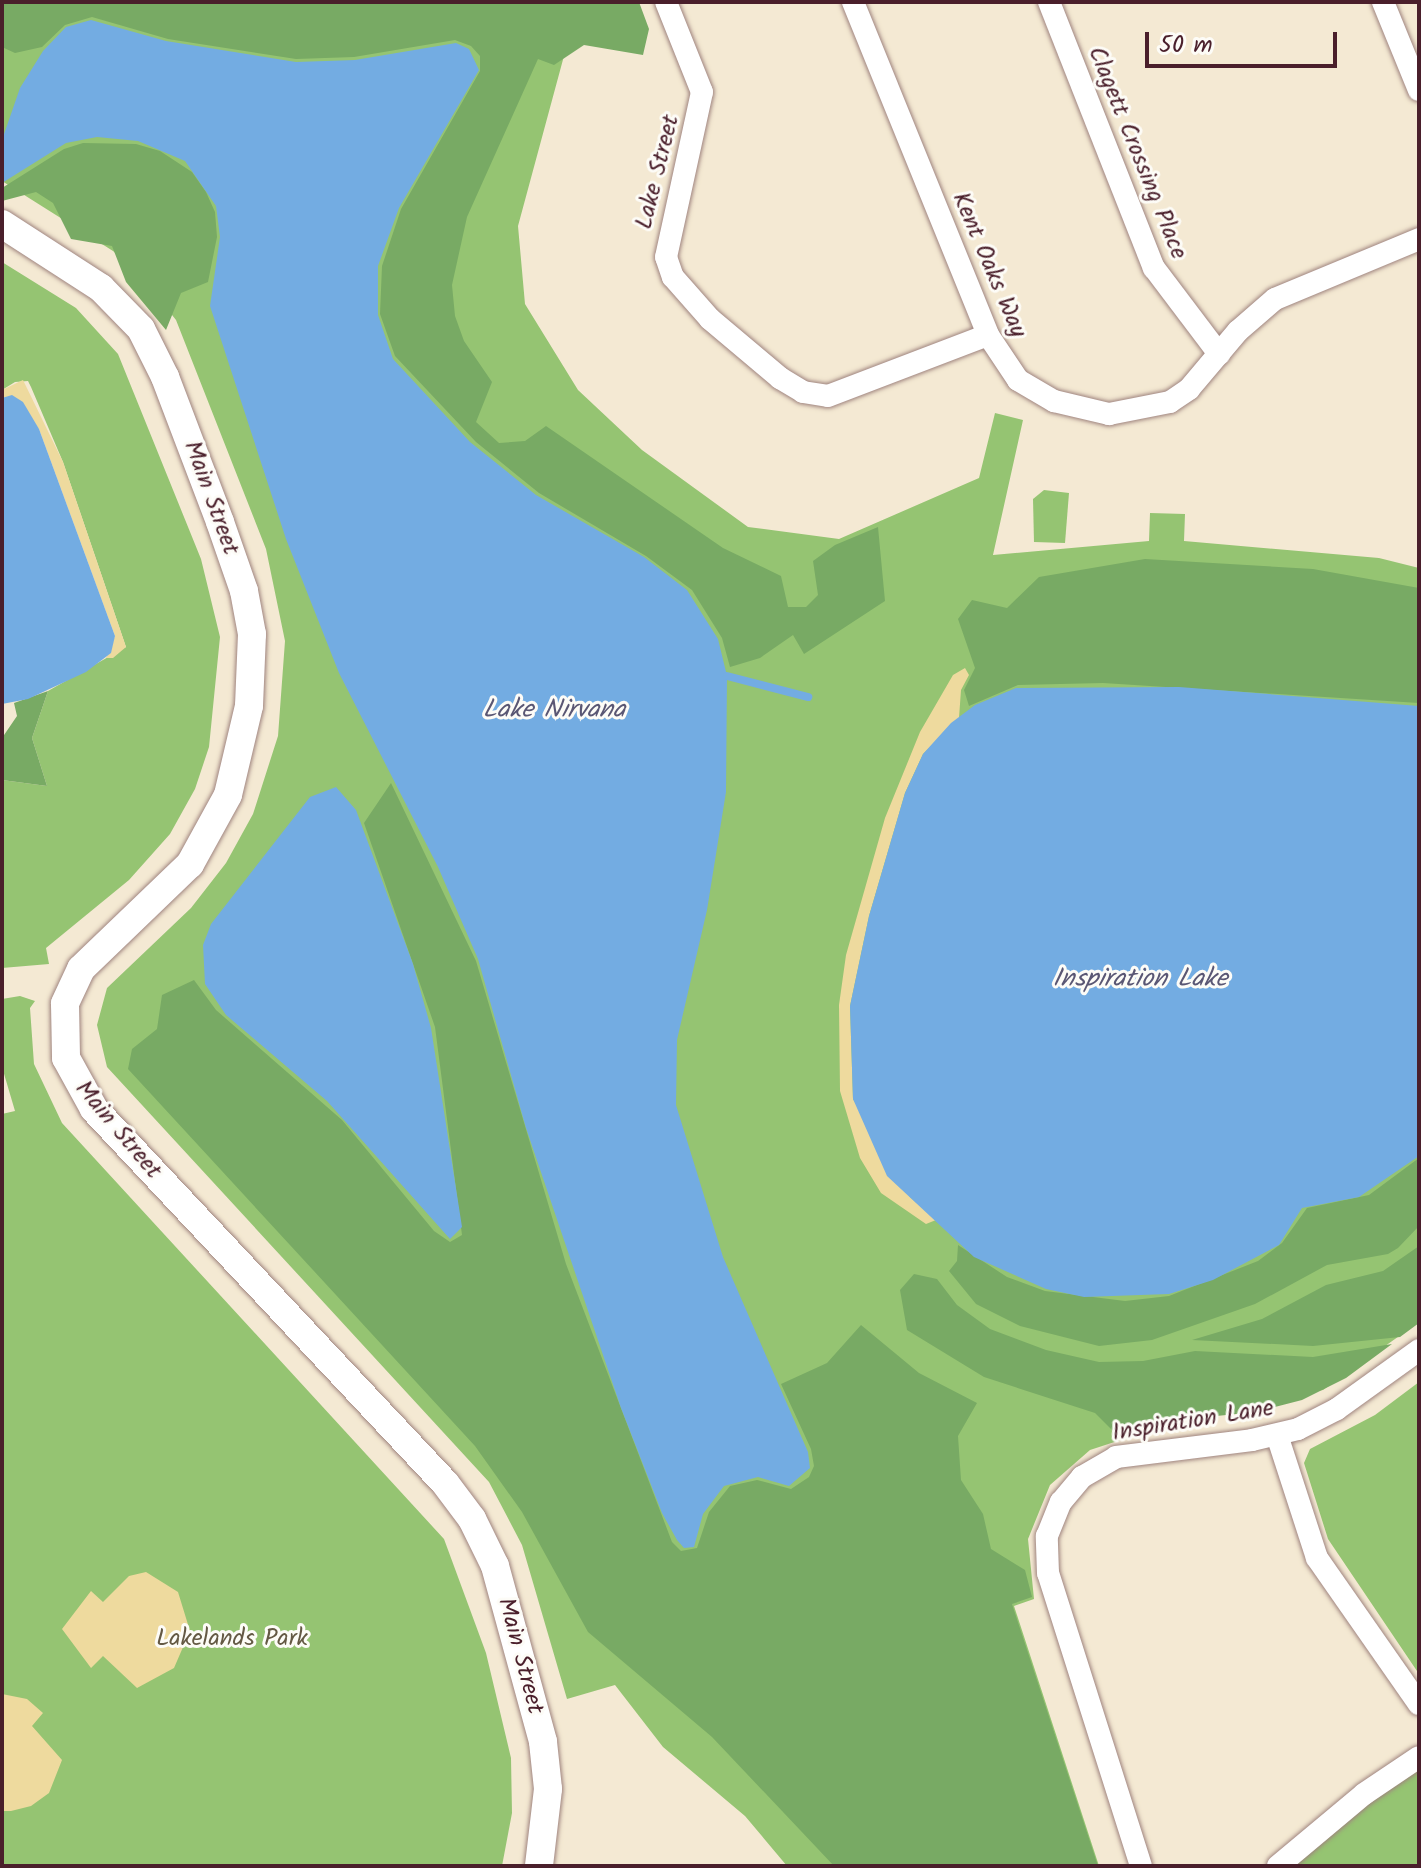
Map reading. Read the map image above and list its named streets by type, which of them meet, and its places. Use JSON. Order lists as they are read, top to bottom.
{
  "streets": {
    "street": [
      "Clagett Crossing Place",
      "Lake Street",
      "Kent Oaks Way",
      "Main Street",
      "Inspiration Lane"
    ]
  },
  "crossings": [
    ["Clagett Crossing Place", "Kent Oaks Way"],
    ["Lake Street", "Kent Oaks Way"]
  ],
  "water": ["Lake Nirvana", "Inspiration Lake"],
  "parks": ["Lakelands Park"],
  "scale_bar": "50 m"
}
